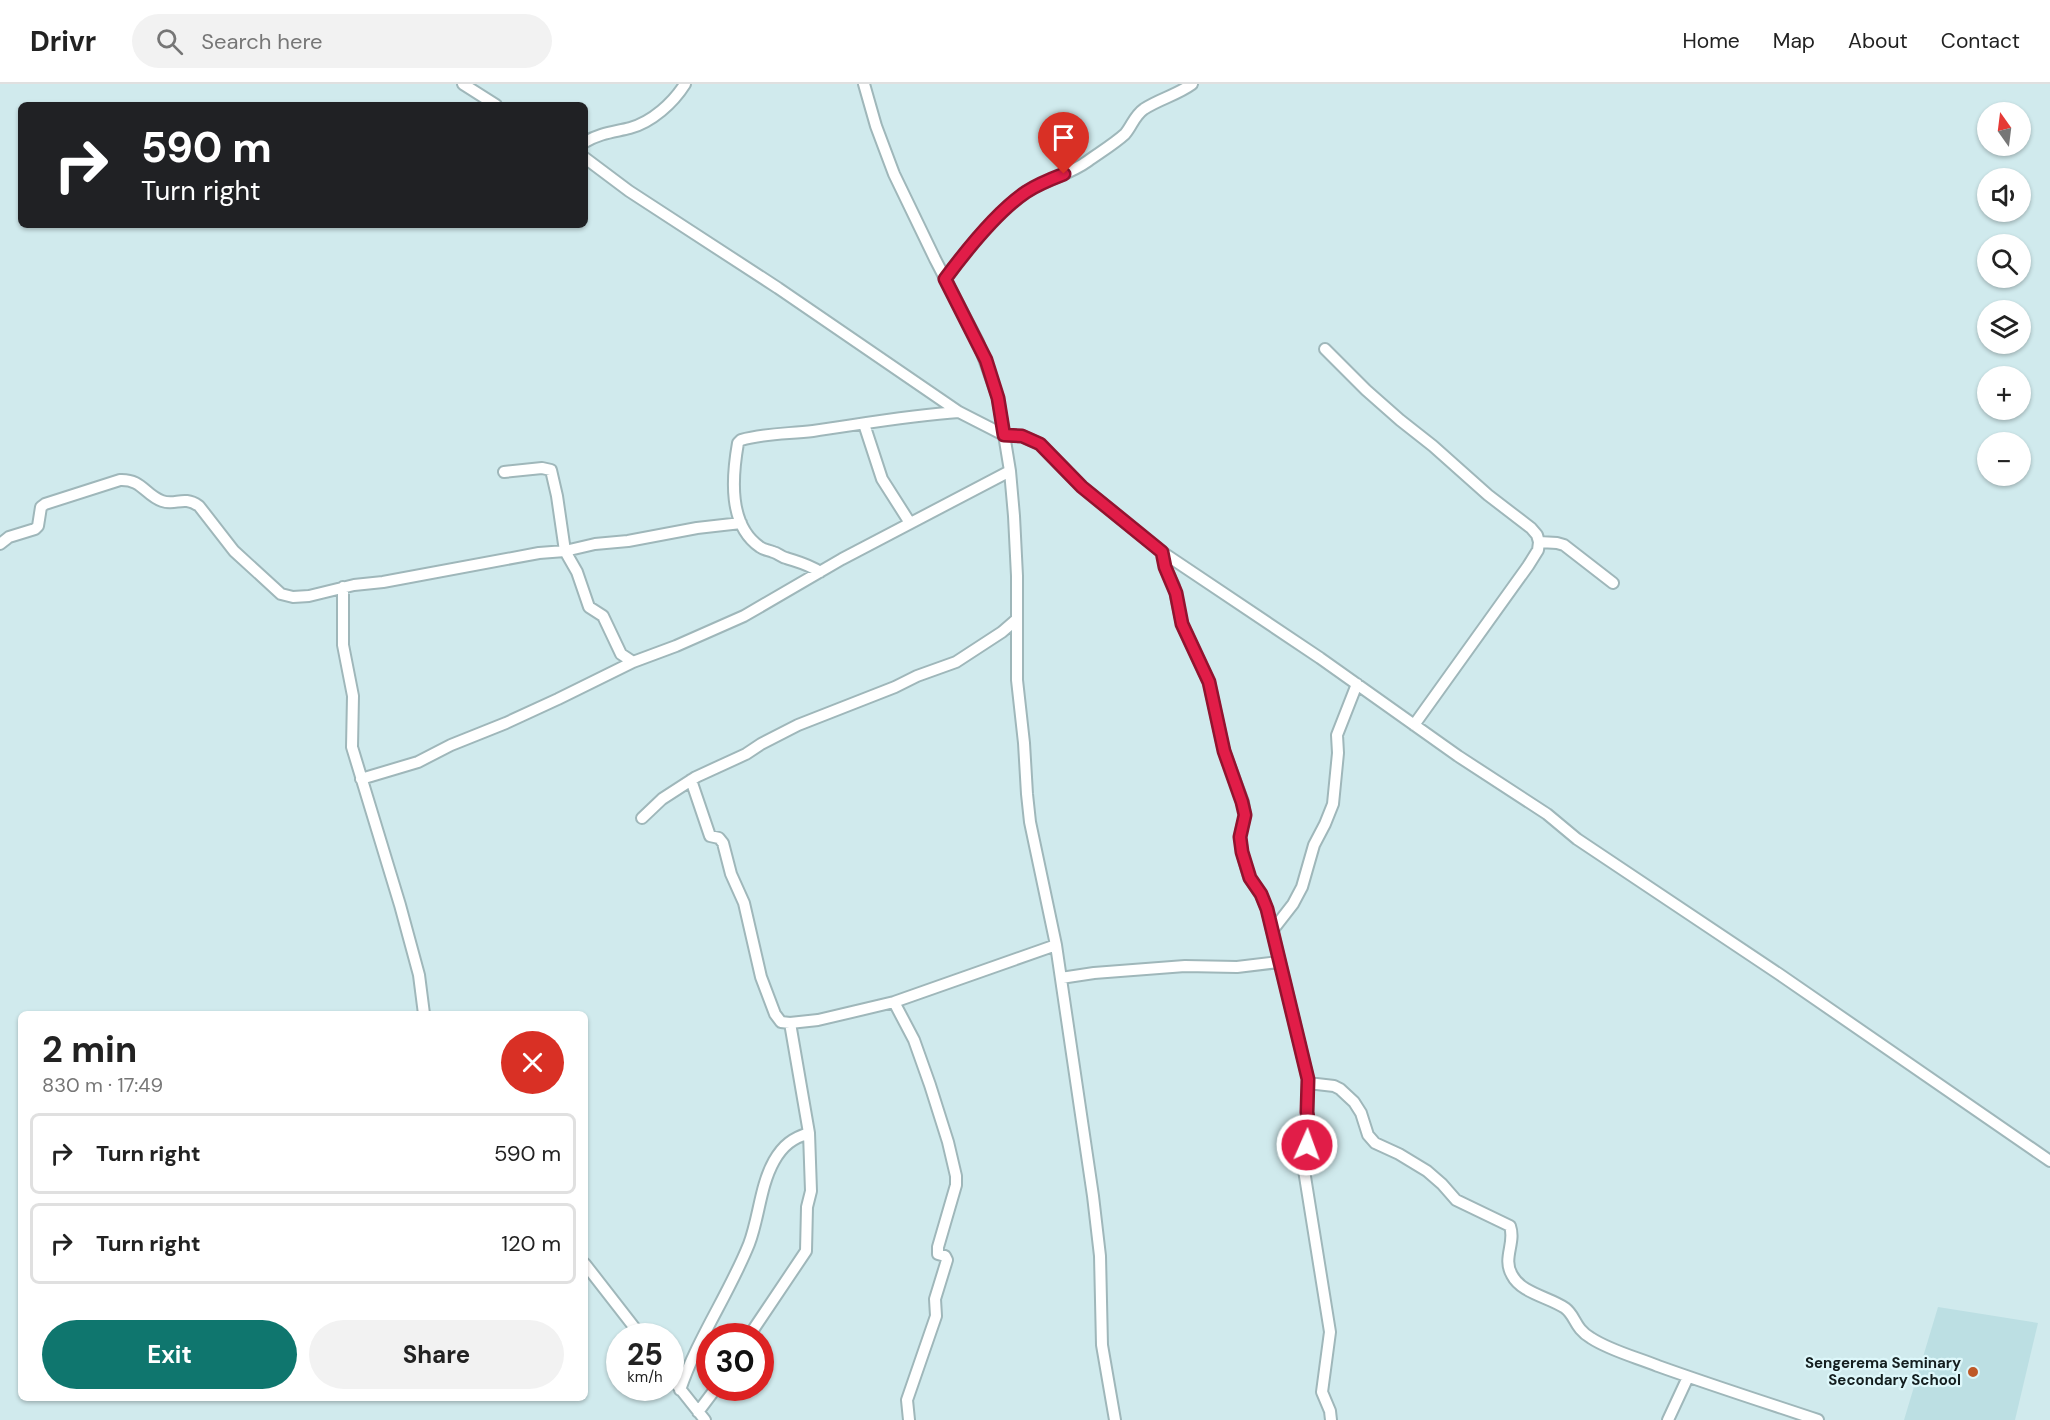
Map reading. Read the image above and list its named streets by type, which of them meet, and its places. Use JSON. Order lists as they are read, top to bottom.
{
  "places": ["Sengerema Seminary Secondary School"],
  "north": "top",
  "page": {
    "header": "Drivr",
    "search": "Search here",
    "nav": [
      "Home",
      "Map",
      "About",
      "Contact"
    ],
    "map_buttons": ["+", "−"],
    "turn": ["590 m", "Turn right"],
    "heading": ["2 min", "830 m · 17:49"],
    "list": [
      {
        "name": "Turn right",
        "value": "590 m"
      },
      {
        "name": "Turn right",
        "value": "120 m"
      }
    ],
    "buttons": ["Exit", "Share"],
    "speed": "25 km/h",
    "limit": "30"
  }
}
